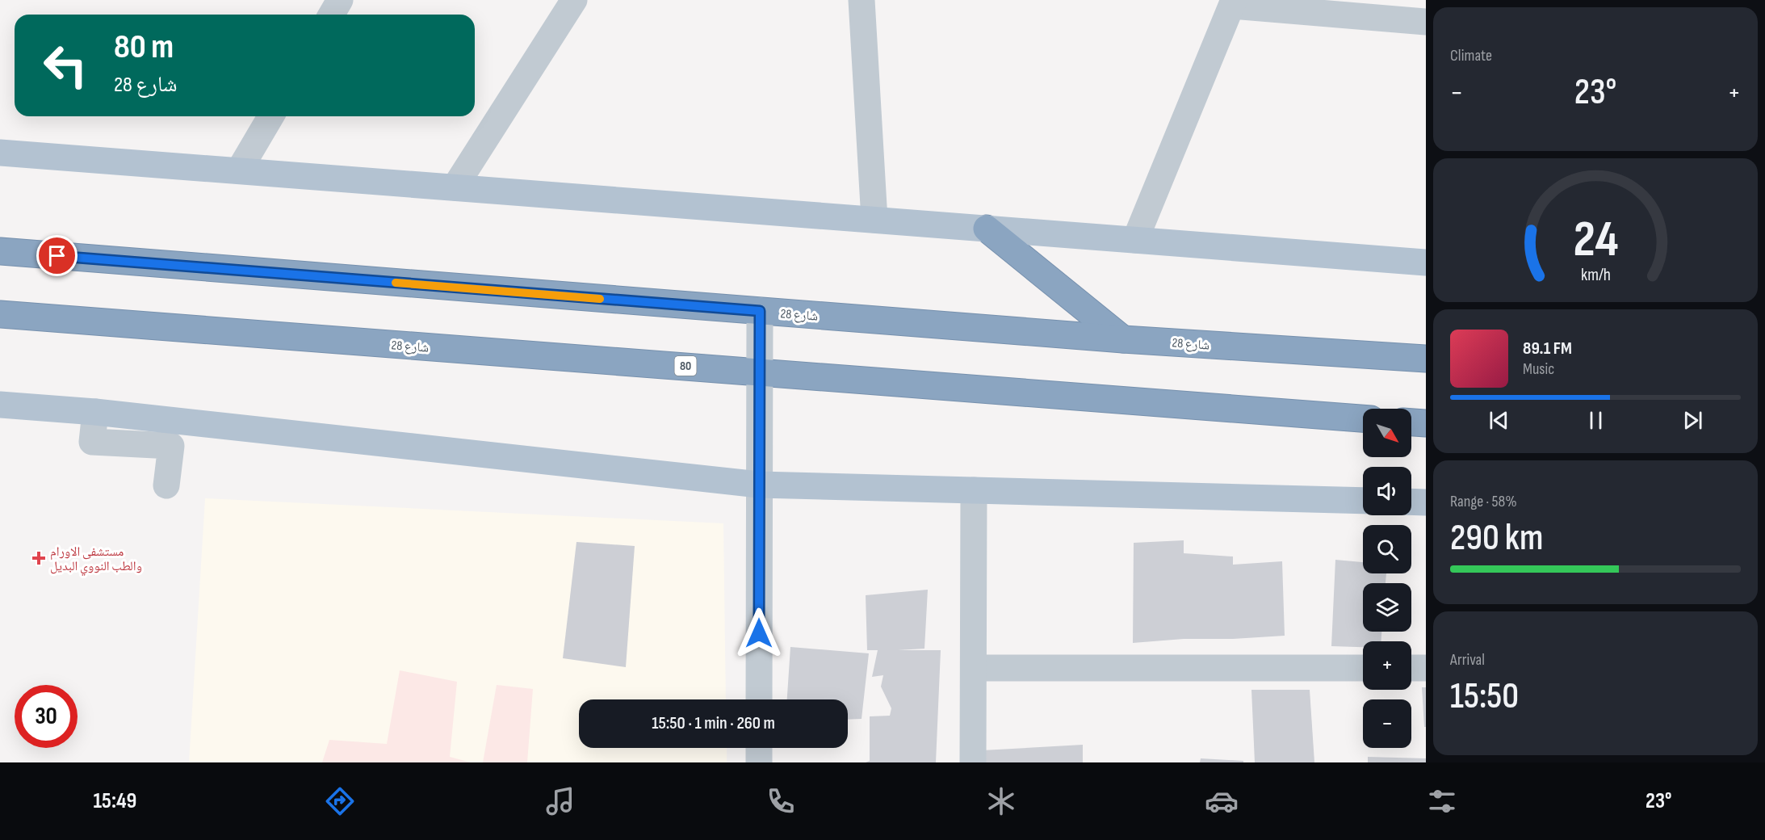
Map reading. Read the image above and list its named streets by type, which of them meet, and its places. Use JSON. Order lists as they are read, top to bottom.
{
  "streets": {
    "highway": ["شارع 28", "80"]
  },
  "places": {
    "health": ["مستشفى الاورام والطب النووي البديل"]
  },
  "north": "bottom right",
  "page": {
    "tile": [
      "Climate",
      ["Range · 58%", "290 km"],
      ["Arrival", "15:50"]
    ],
    "turn": ["80 m", "شارع 28"],
    "heat": ["−", "23°", "+"],
    "song": ["89.1 FM", "Music"],
    "map_buttons": ["+", "−"],
    "limit": "30",
    "trip": "15:50 · 1 min · 260 m",
    "tabs": ["15:49", "23°"],
    "gauge": ["24", "km/h"]
  }
}
